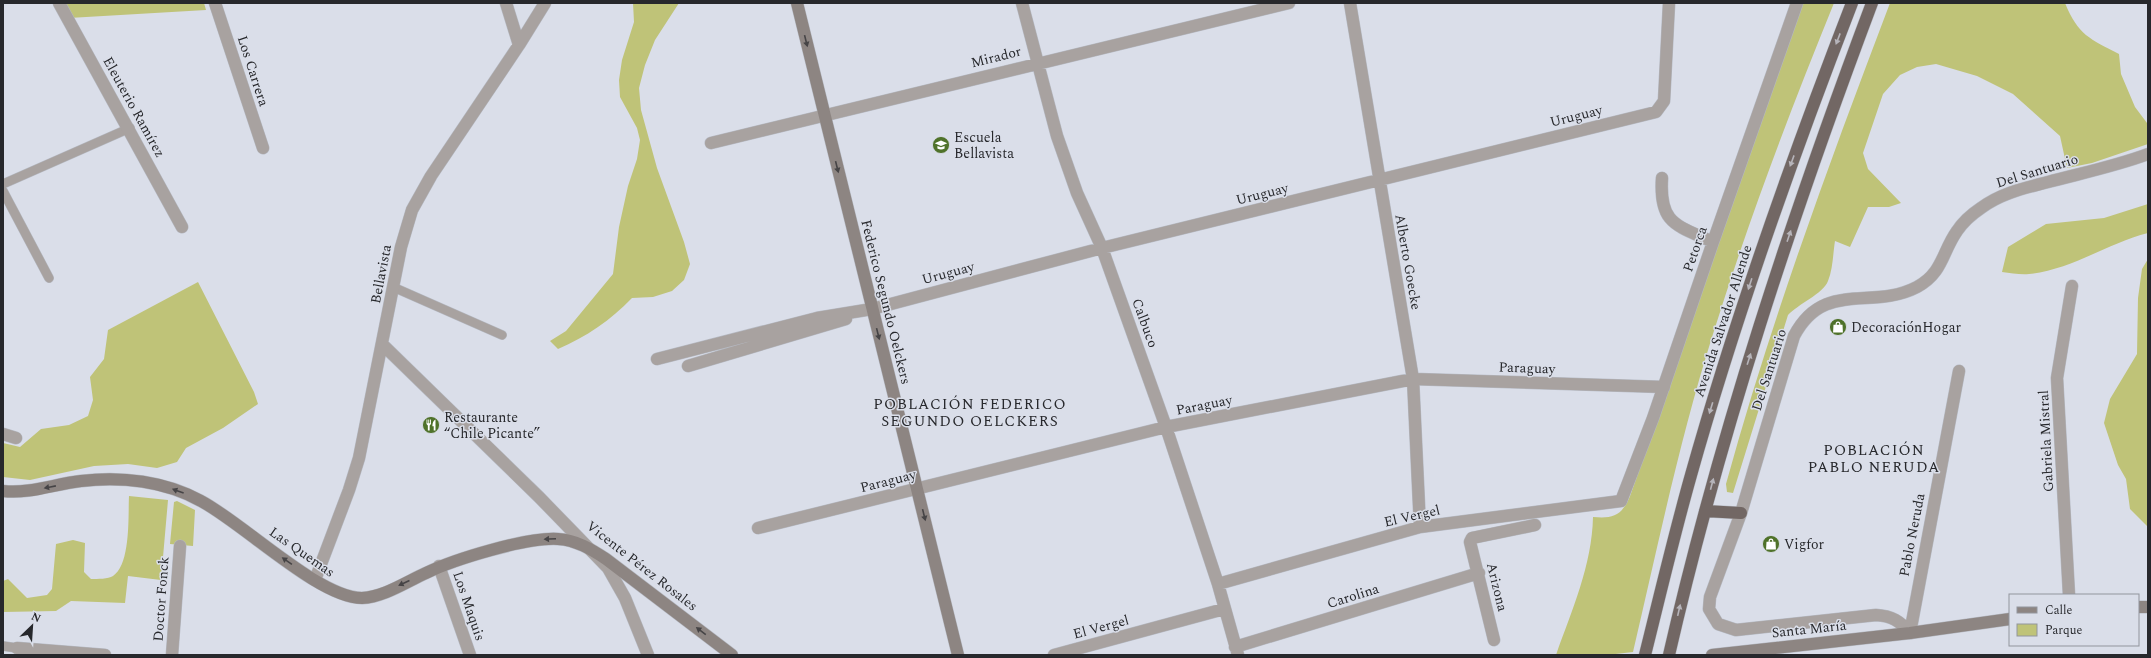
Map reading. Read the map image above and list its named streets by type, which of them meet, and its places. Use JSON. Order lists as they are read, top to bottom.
{
  "streets": {
    "highway": ["Avenida Salvador Allende"],
    "main road": [
      "Federico Segundo Oelckers",
      "Las Quemas",
      "Vicente Pérez Rosales",
      "Santa María"
    ],
    "street": [
      "Mirador",
      "Los Carrera",
      "Eleuterio Ramírez",
      "Uruguay",
      "Del Santuario",
      "Petorca",
      "Alberto Goecke",
      "Bellavista",
      "Calbuco",
      "Paraguay",
      "Gabriela Mistral",
      "El Vergel",
      "Pablo Neruda",
      "Arizona",
      "Carolina",
      "Doctor Fonck",
      "Los Maquis"
    ]
  },
  "crossings": [
    ["Mirador", "Federico Segundo Oelckers"],
    ["Mirador", "Calbuco"],
    ["Uruguay", "Alberto Goecke"],
    ["Uruguay", "Federico Segundo Oelckers"],
    ["Uruguay", "Calbuco"],
    ["Del Santuario", "Santa María"],
    ["Petorca", "Paraguay"],
    ["Petorca", "El Vergel"],
    ["Alberto Goecke", "Paraguay"],
    ["Alberto Goecke", "El Vergel"],
    ["Bellavista", "Las Quemas"],
    ["Bellavista", "Vicente Pérez Rosales"],
    ["Federico Segundo Oelckers", "Paraguay"],
    ["Calbuco", "Paraguay"],
    ["Calbuco", "El Vergel"],
    ["Calbuco", "Carolina"],
    ["Pablo Neruda", "Santa María"],
    ["Las Quemas", "Vicente Pérez Rosales"],
    ["Las Quemas", "Los Maquis"],
    ["Arizona", "Carolina"]
  ],
  "one_way": ["Federico Segundo Oelckers", "Las Quemas"],
  "districts": ["POBLACIÓN FEDERICO SEGUNDO OELCKERS", "POBLACIÓN PABLO NERUDA"],
  "places": {
    "school or university": ["Escuela Bellavista"],
    "shop": ["DecoraciónHogar", "Vigfor"],
    "restaurant": ["Restaurante “Chile Picante”"]
  },
  "legend": ["Calle", "Parque"],
  "north": "top right"
}
